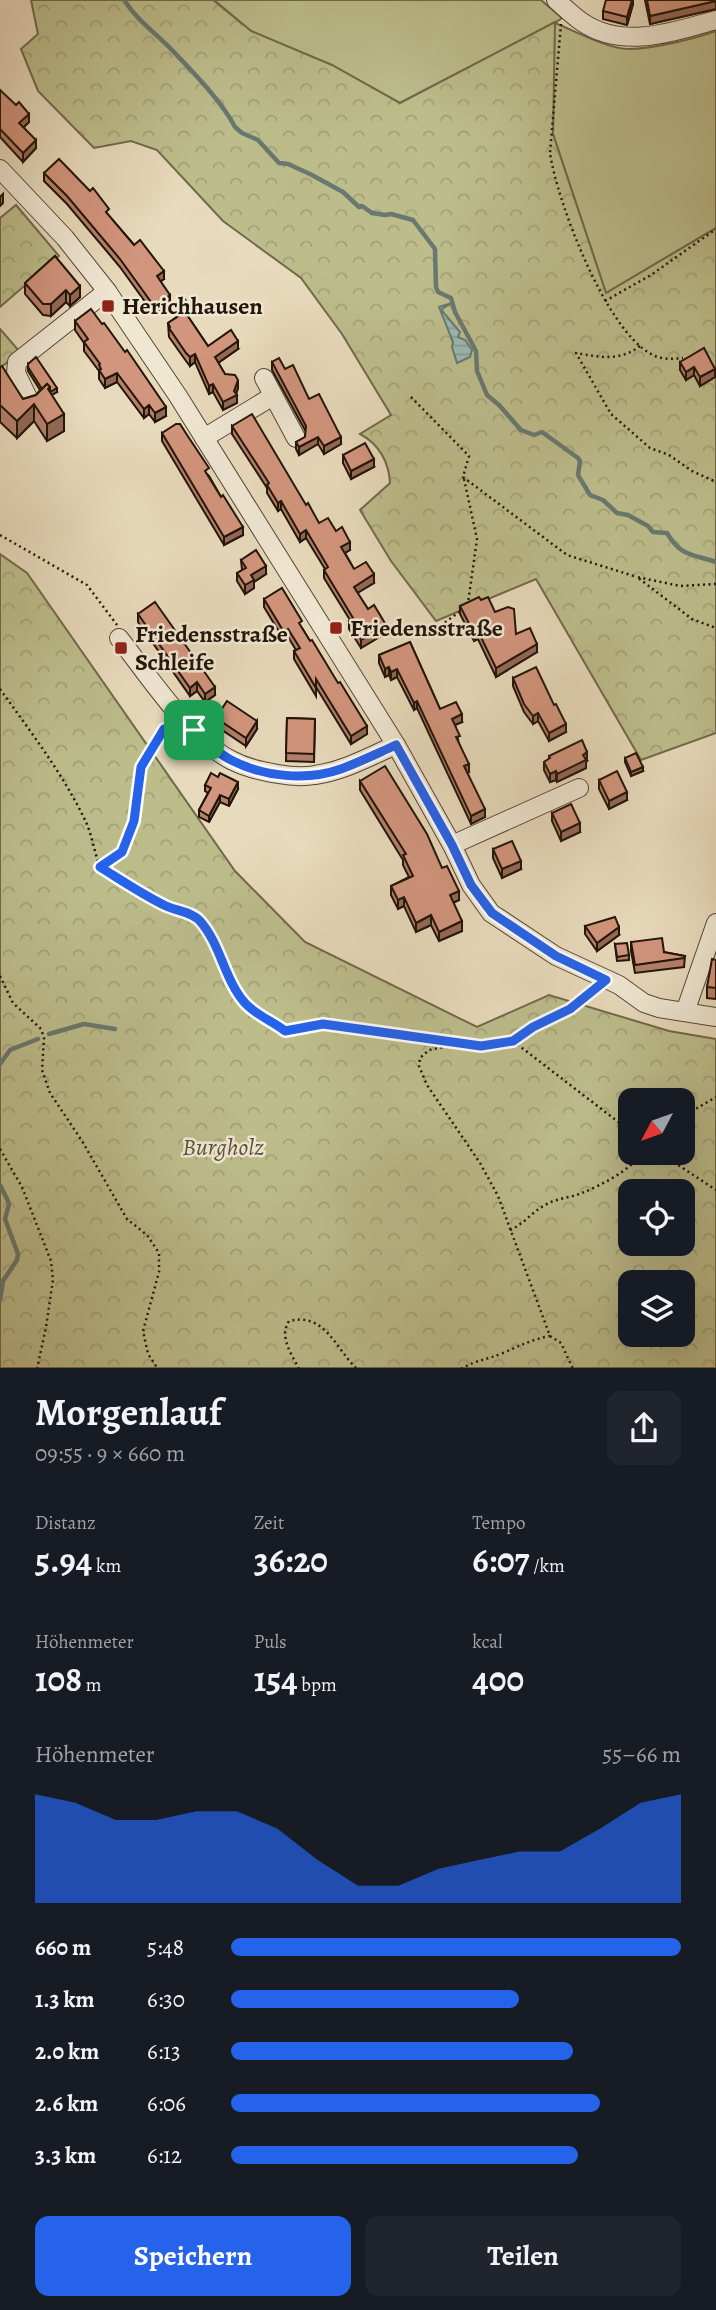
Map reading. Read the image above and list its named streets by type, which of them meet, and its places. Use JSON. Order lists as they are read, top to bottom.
{
  "parks": ["Burgholz"],
  "places": {
    "transit": ["Herichhausen", "Friedensstraße", "Friedensstraße Schleife"]
  },
  "north": "bottom left",
  "page": {
    "heading": ["Morgenlauf", "09:55 · 9 × 660 m"],
    "stats": [
      ["Distanz", "5.94 km"],
      ["Zeit", "36:20"],
      ["Tempo", "6:07 /km"],
      ["Höhenmeter", "108 m"],
      ["Puls", "154 bpm"],
      ["kcal", "400"]
    ],
    "chart": ["Höhenmeter", "55–66 m"],
    "list": [
      {
        "name": "660 m",
        "note": "5:48"
      },
      {
        "name": "1.3 km",
        "note": "6:30"
      },
      {
        "name": "2.0 km",
        "note": "6:13"
      },
      {
        "name": "2.6 km",
        "note": "6:06"
      },
      {
        "name": "3.3 km",
        "note": "6:12"
      }
    ],
    "buttons": ["Speichern", "Teilen"]
  }
}
